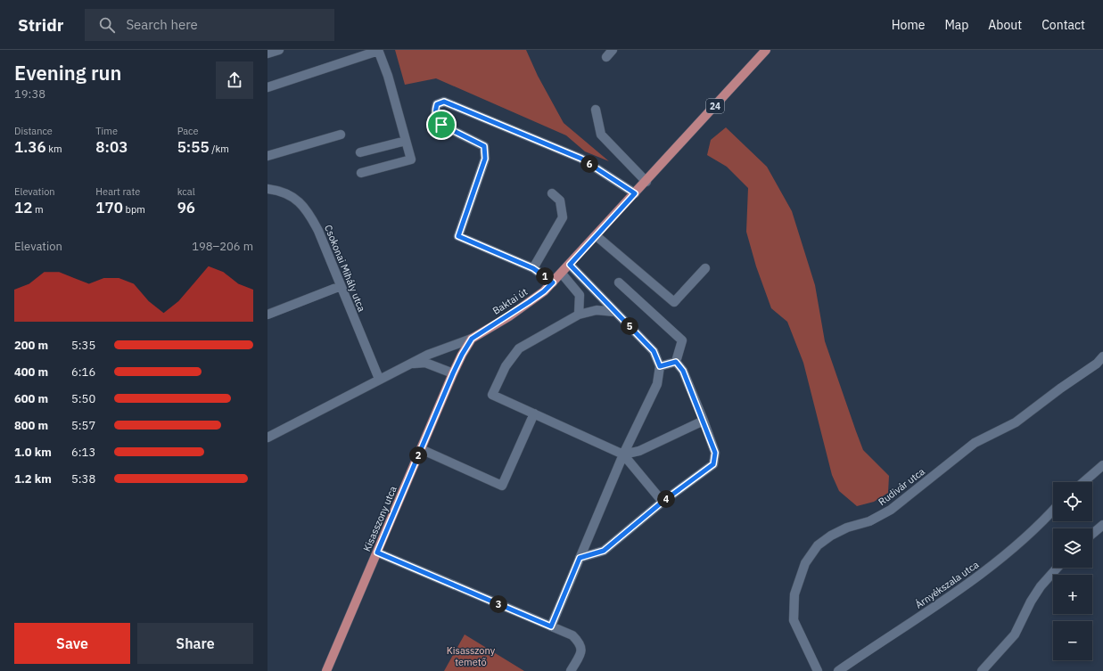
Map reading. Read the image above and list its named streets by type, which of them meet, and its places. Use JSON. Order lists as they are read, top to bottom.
{
  "streets": {
    "main road": ["24", "Baktai út", "Kisasszony utca"],
    "street": ["Csokonai Mihály utca", "Rudivár utca", "Árnyékszala utca"]
  },
  "crossings": [
    ["Baktai út", "Kisasszony utca"]
  ],
  "parks": ["Kisasszony temető"],
  "page": {
    "header": "Stridr",
    "search": "Search here",
    "nav": [
      "Home",
      "Map",
      "About",
      "Contact"
    ],
    "heading": ["Evening run", "19:38"],
    "stats": [
      ["Distance", "1.36 km"],
      ["Time", "8:03"],
      ["Pace", "5:55 /km"],
      ["Elevation", "12 m"],
      ["Heart rate", "170 bpm"],
      ["kcal", "96"]
    ],
    "pins": [
      "6",
      "1",
      "5",
      "2",
      "4",
      "3"
    ],
    "chart": ["Elevation", "198–206 m"],
    "list": [
      {
        "name": "200 m",
        "note": "5:35"
      },
      {
        "name": "400 m",
        "note": "6:16"
      },
      {
        "name": "600 m",
        "note": "5:50"
      },
      {
        "name": "800 m",
        "note": "5:57"
      },
      {
        "name": "1.0 km",
        "note": "6:13"
      },
      {
        "name": "1.2 km",
        "note": "5:38"
      }
    ],
    "map_buttons": ["+", "−"],
    "buttons": ["Save", "Share"]
  }
}
